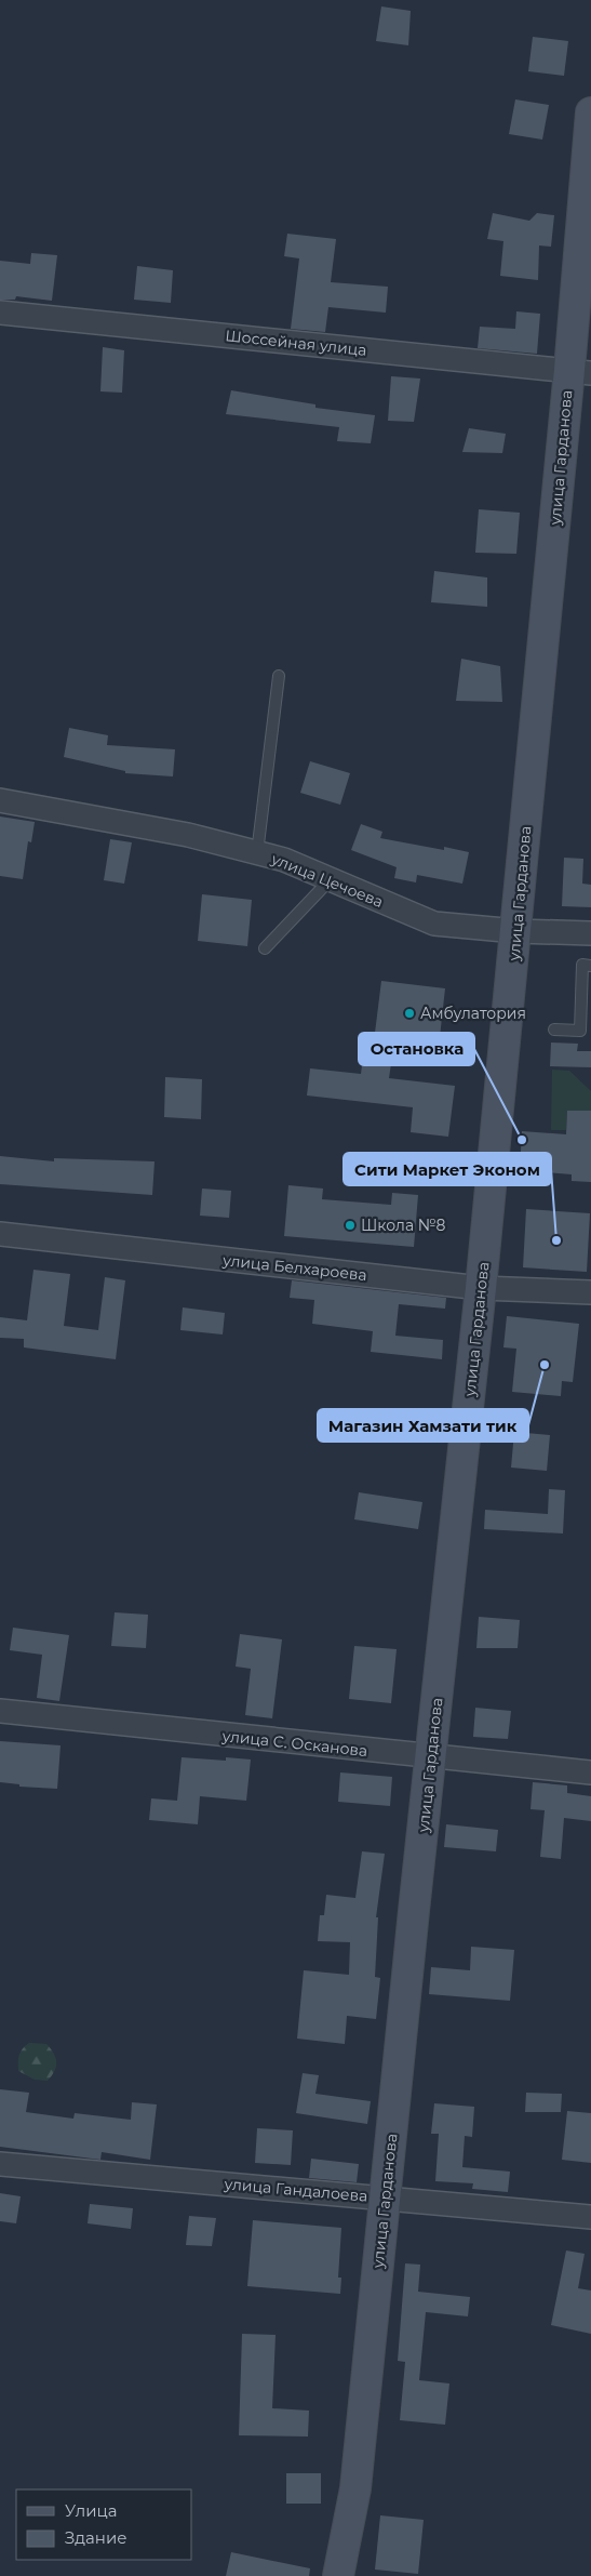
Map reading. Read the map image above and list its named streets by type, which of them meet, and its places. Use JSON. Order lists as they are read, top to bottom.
{
  "streets": {
    "street": [
      "Шоссейная улица",
      "улица Гарданова",
      "улица Цечоева",
      "улица Белхароева",
      "улица С. Осканова",
      "улица Гандалоева"
    ]
  },
  "crossings": [
    ["Шоссейная улица", "улица Гарданова"],
    ["улица Гарданова", "улица Цечоева"],
    ["улица Гарданова", "улица Белхароева"],
    ["улица Гарданова", "улица С. Осканова"],
    ["улица Гарданова", "улица Гандалоева"]
  ],
  "places": [
    "Амбулатория",
    "Остановка",
    "Школа №8",
    "Сити Маркет Эконом",
    "Магазин Хамзати тик"
  ],
  "legend": ["Улица", "Здание"]
}
